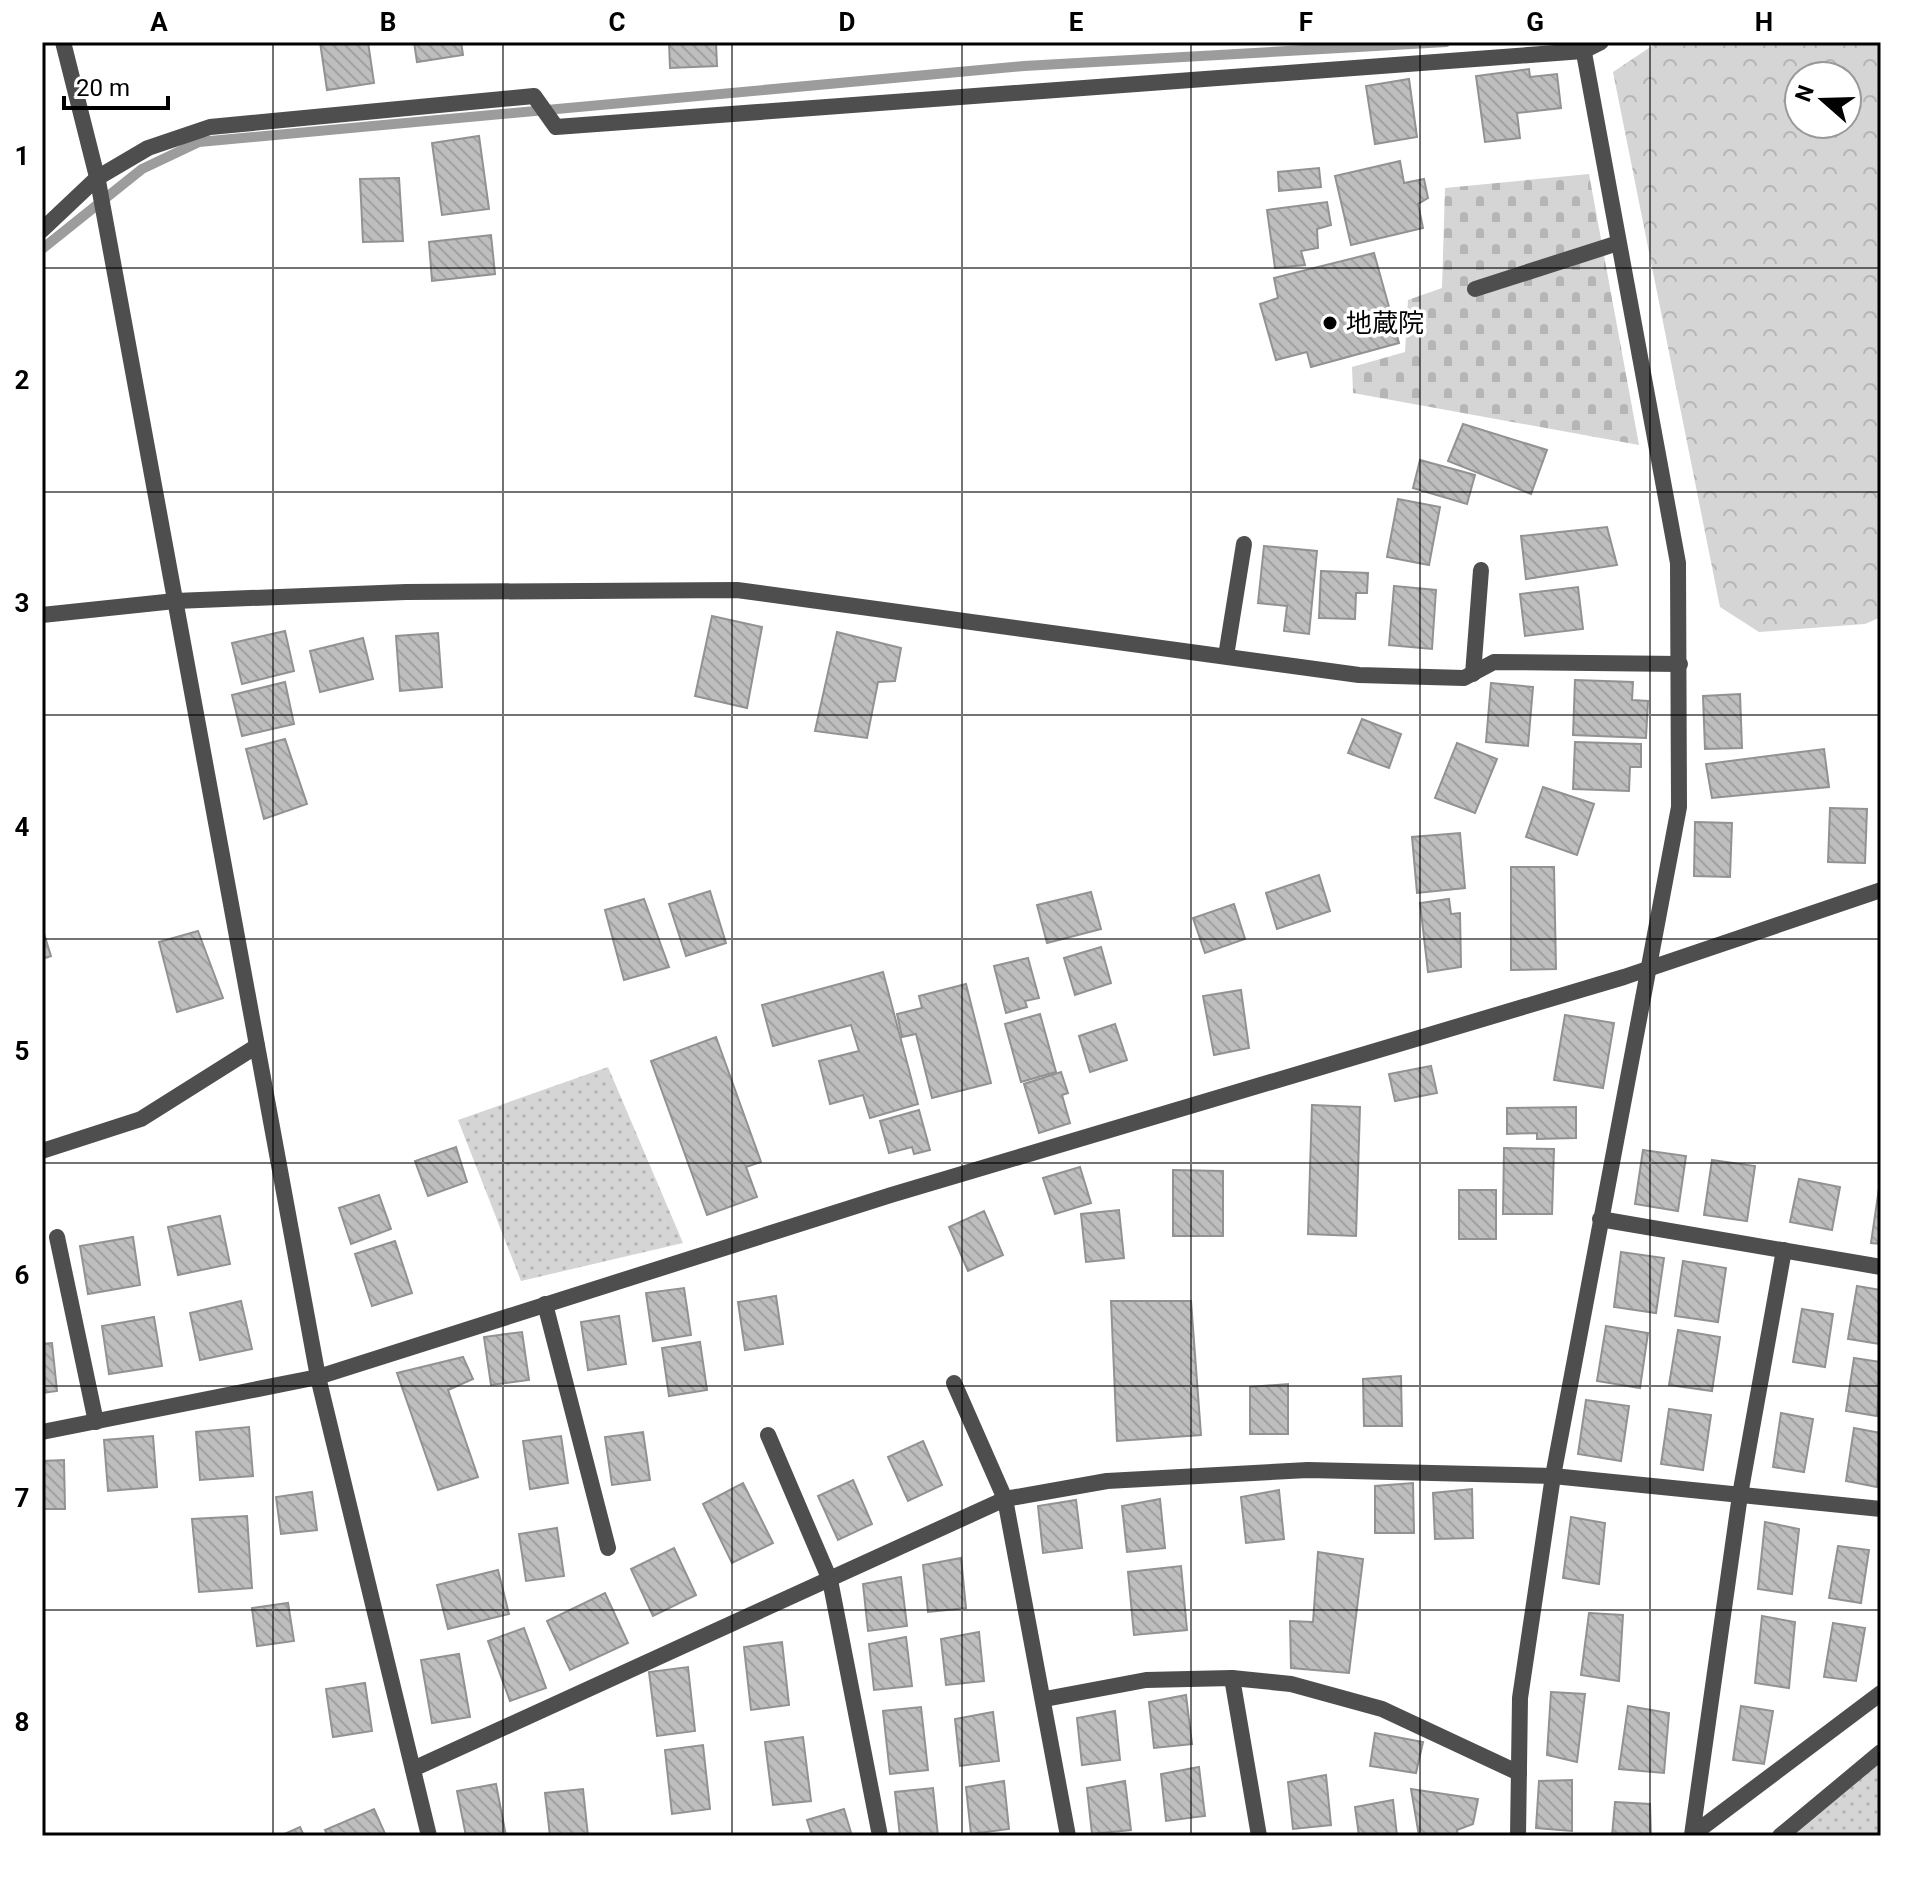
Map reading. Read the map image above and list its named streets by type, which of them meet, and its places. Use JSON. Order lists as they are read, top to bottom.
{
  "places": ["地蔵院"],
  "scale_bar": "20 m",
  "north": "left",
  "grid": {
    "columns": [
      "A",
      "B",
      "C",
      "D",
      "E",
      "F",
      "G",
      "H"
    ],
    "rows": [
      "1",
      "2",
      "3",
      "4",
      "5",
      "6",
      "7",
      "8"
    ]
  }
}
